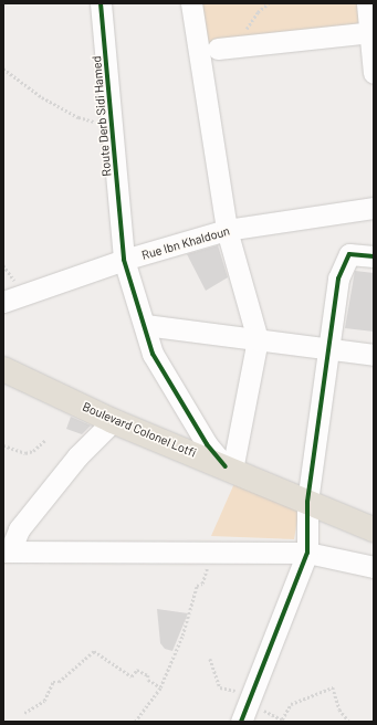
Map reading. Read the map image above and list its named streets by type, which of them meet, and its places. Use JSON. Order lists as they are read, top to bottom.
{
  "streets": {
    "main road": ["Boulevard Colonel Lotfi"],
    "street": ["Route Derb Sidi Hamed", "Rue Ibn Khaldoun"]
  },
  "crossings": [
    ["Route Derb Sidi Hamed", "Rue Ibn Khaldoun"],
    ["Route Derb Sidi Hamed", "Boulevard Colonel Lotfi"]
  ]
}
